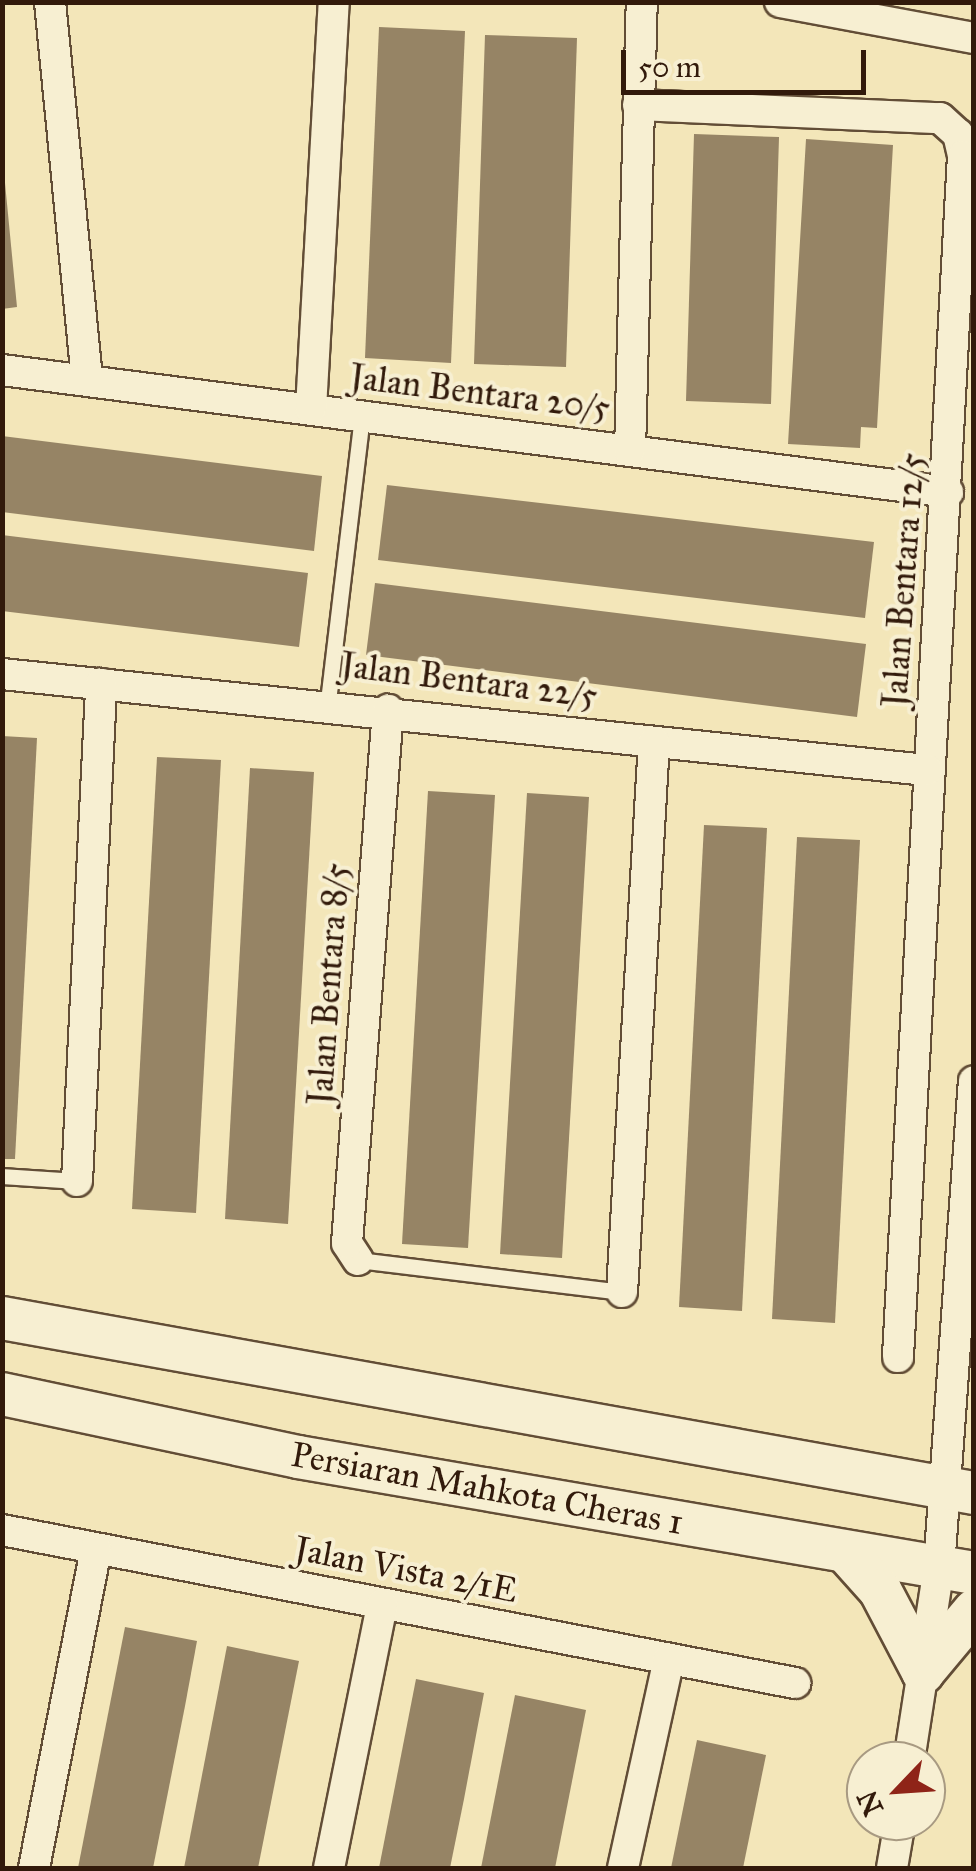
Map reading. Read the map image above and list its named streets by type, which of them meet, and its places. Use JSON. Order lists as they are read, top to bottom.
{
  "streets": {
    "main road": ["Persiaran Mahkota Cheras 1"],
    "street": [
      "Jalan Bentara 20/5",
      "Jalan Bentara 12/5",
      "Jalan Bentara 22/5",
      "Jalan Bentara 8/5",
      "Jalan Vista 2/1E"
    ]
  },
  "crossings": [
    ["Jalan Bentara 20/5", "Jalan Bentara 12/5"],
    ["Jalan Bentara 12/5", "Jalan Bentara 22/5"],
    ["Jalan Bentara 22/5", "Jalan Bentara 8/5"]
  ],
  "scale_bar": "50 m",
  "north": "bottom left"
}
